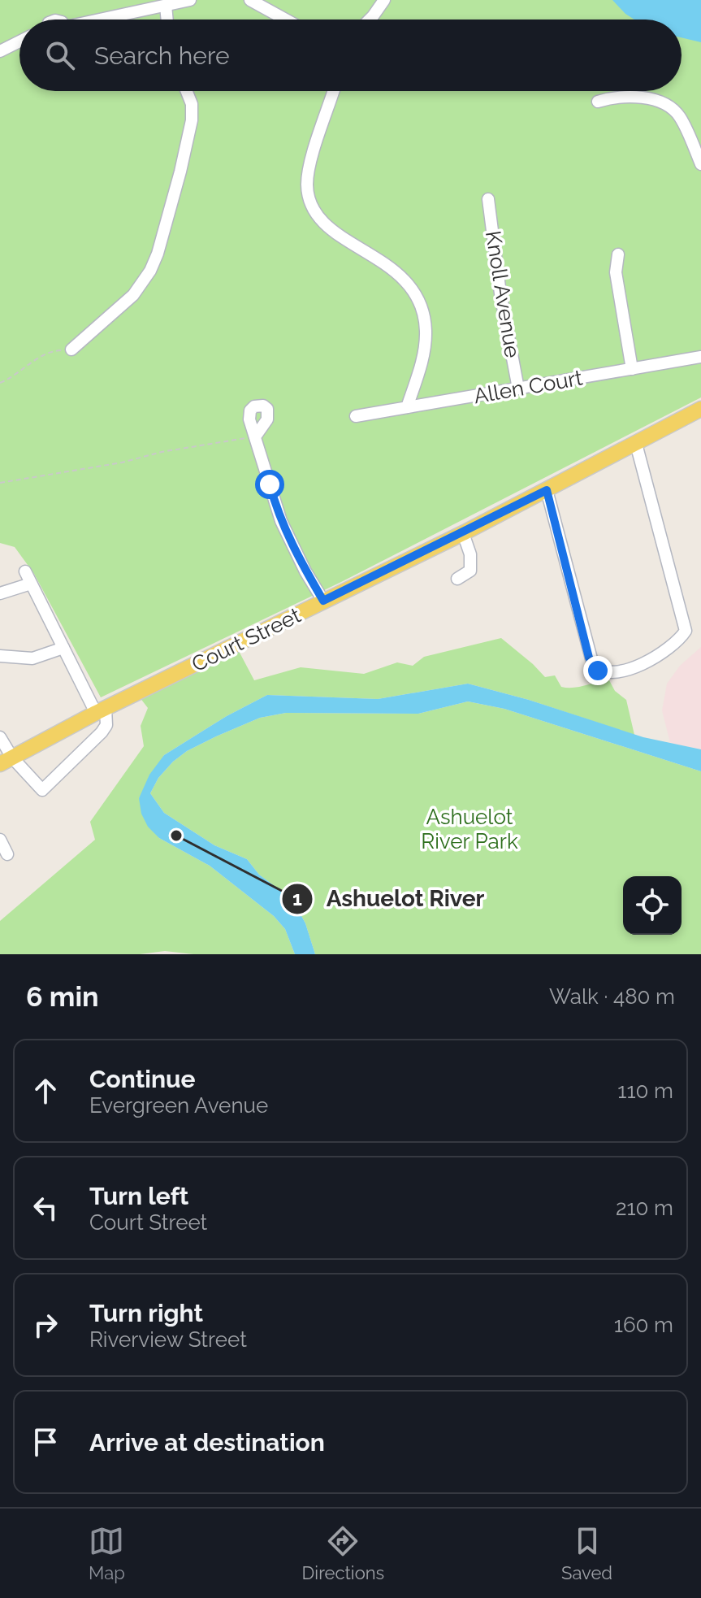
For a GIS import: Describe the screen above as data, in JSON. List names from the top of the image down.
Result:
{
  "streets": {
    "main road": ["Court Street"],
    "street": ["Knoll Avenue", "Allen Court"]
  },
  "crossings": [
    ["Knoll Avenue", "Allen Court"]
  ],
  "parks": ["Ashuelot River Park"],
  "places": ["Ashuelot River"],
  "page": {
    "search": "Search here",
    "heading": ["6 min", "Walk · 480 m"],
    "list": [
      ["Continue", "Evergreen Avenue", "110 m"],
      ["Turn left", "Court Street", "210 m"],
      ["Turn right", "Riverview Street", "160 m"],
      "Arrive at destination"
    ],
    "nav": ["Map", "Directions", "Saved"]
  }
}
